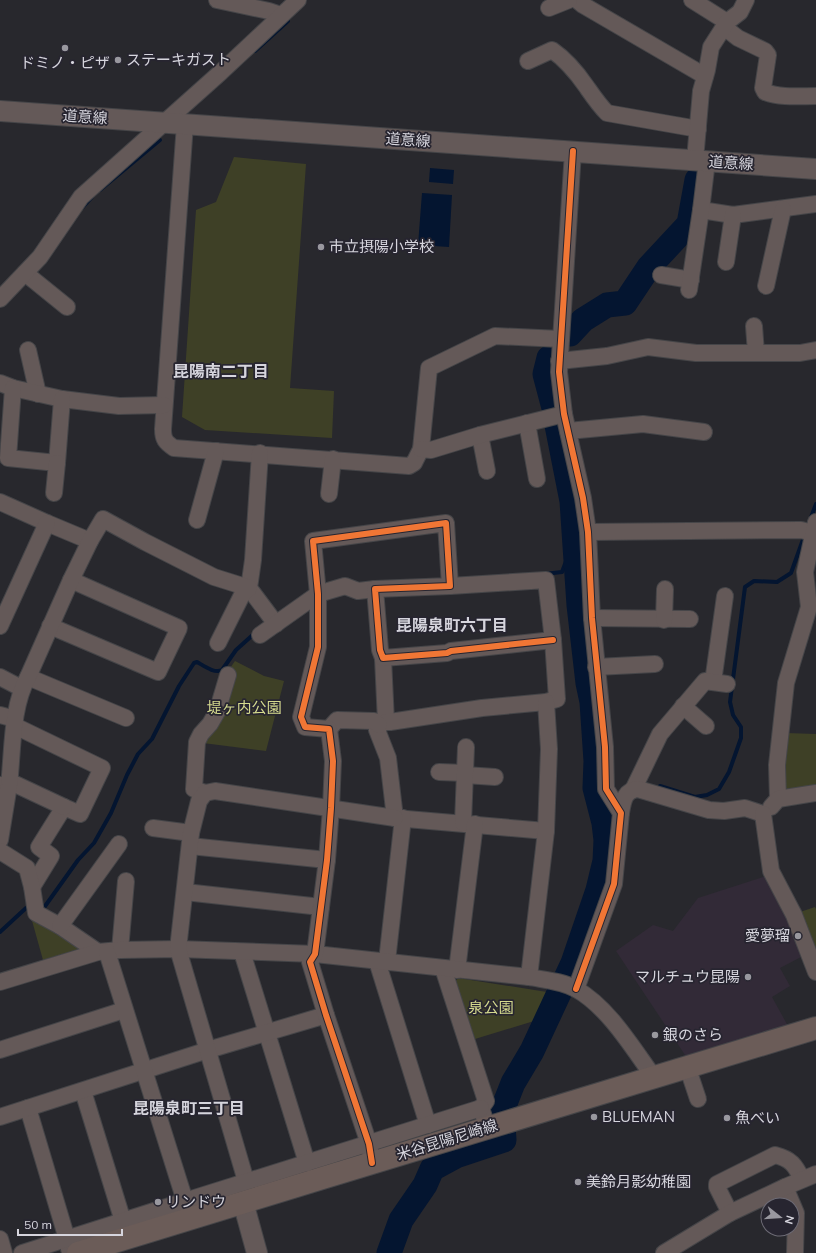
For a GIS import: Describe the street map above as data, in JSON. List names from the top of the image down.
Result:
{
  "streets": {
    "main road": ["米谷昆陽尼崎線"],
    "street": ["道意線"]
  },
  "districts": ["昆陽南二丁目", "昆陽泉町六丁目", "昆陽泉町三丁目"],
  "parks": ["堤ヶ内公園", "泉公園"],
  "places": [
    "ドミノ・ピザ",
    "ステーキガスト",
    "市立摂陽小学校",
    "愛夢瑠",
    "マルチュウ昆陽",
    "銀のさら",
    "BLUEMAN",
    "魚べい",
    "美鈴月影幼稚園",
    "リンドウ"
  ],
  "scale_bar": "50 m",
  "north": "right"
}
